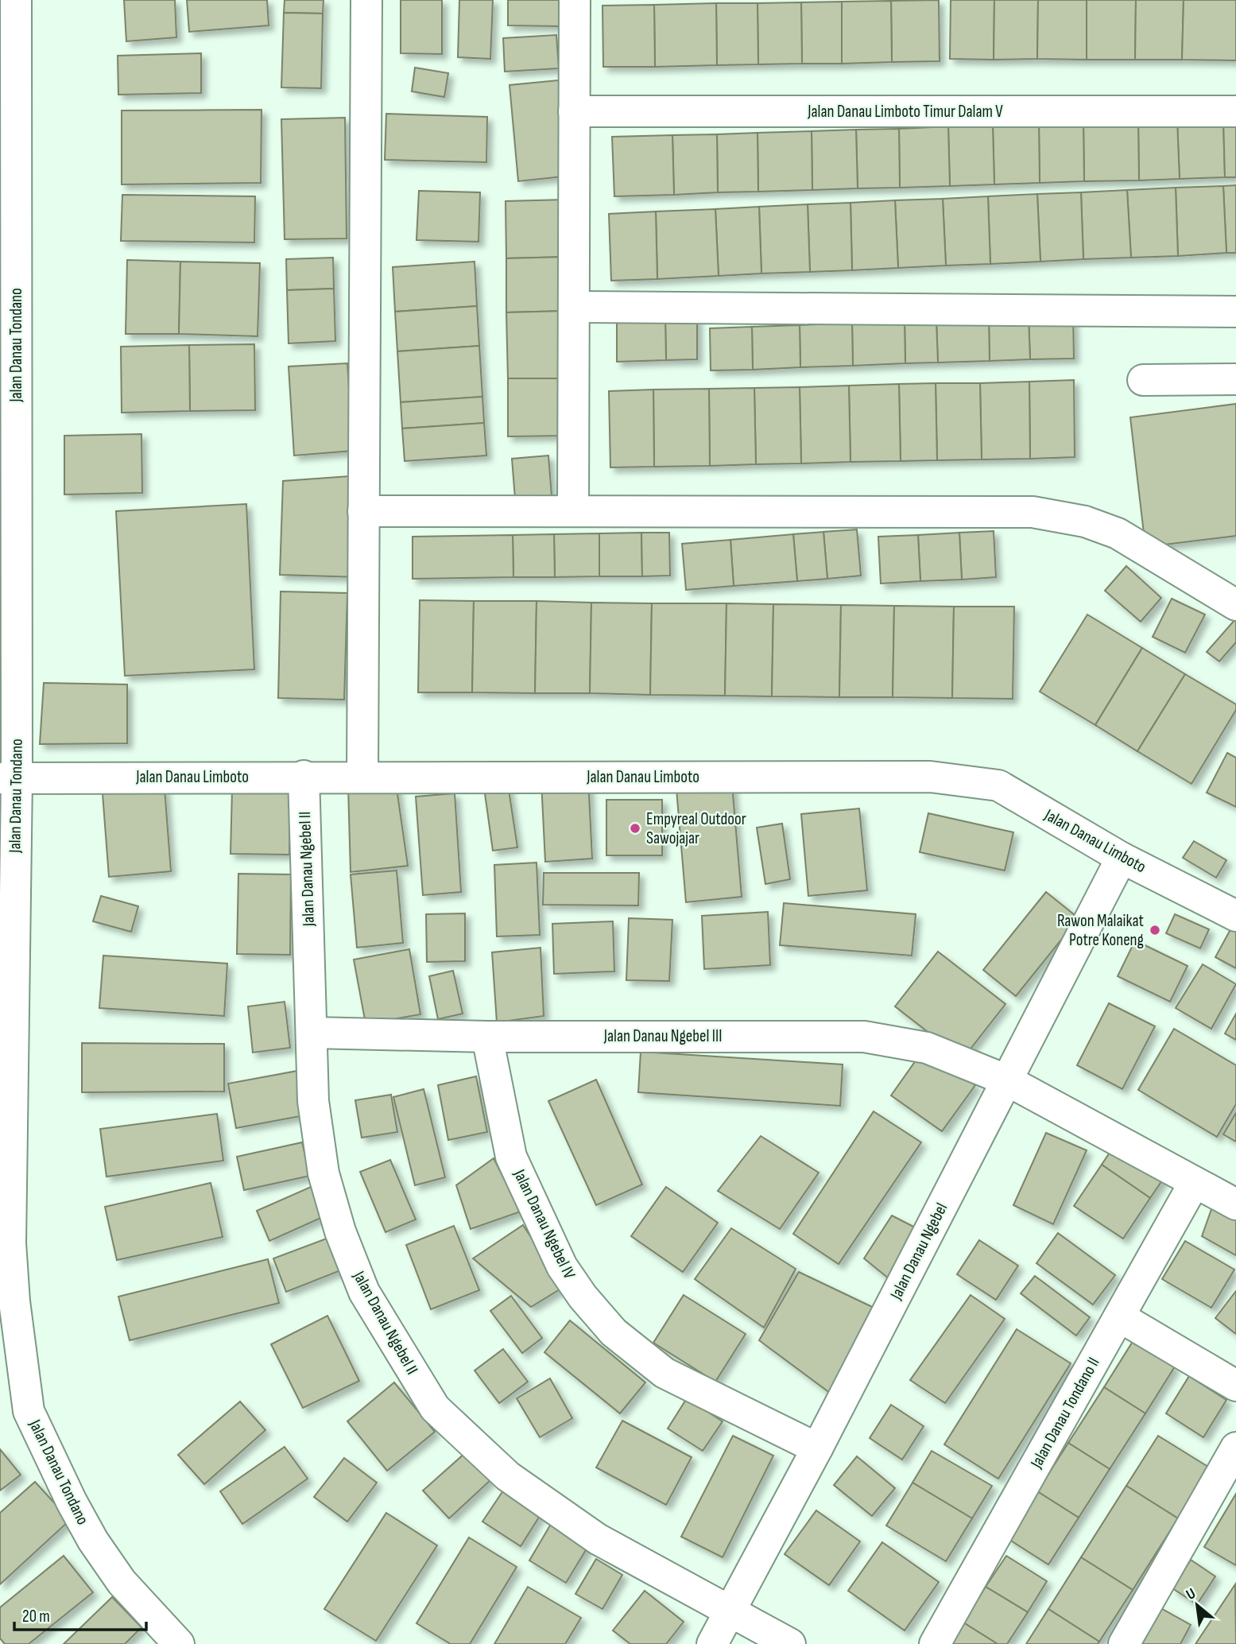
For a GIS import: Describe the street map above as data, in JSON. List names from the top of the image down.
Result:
{
  "streets": {
    "street": [
      "Jalan Danau Limboto Timur Dalam V",
      "Jalan Danau Tondano",
      "Jalan Danau Limboto",
      "Jalan Danau Ngebel II",
      "Jalan Danau Ngebel III",
      "Jalan Danau Ngebel IV",
      "Jalan Danau Ngebel",
      "Jalan Danau Tondano II"
    ]
  },
  "crossings": [
    ["Jalan Danau Tondano", "Jalan Danau Limboto"],
    ["Jalan Danau Limboto", "Jalan Danau Ngebel II"],
    ["Jalan Danau Limboto", "Jalan Danau Ngebel"],
    ["Jalan Danau Ngebel II", "Jalan Danau Ngebel III"],
    ["Jalan Danau Ngebel II", "Jalan Danau Ngebel"],
    ["Jalan Danau Ngebel III", "Jalan Danau Ngebel IV"],
    ["Jalan Danau Ngebel III", "Jalan Danau Ngebel"],
    ["Jalan Danau Ngebel III", "Jalan Danau Tondano II"],
    ["Jalan Danau Ngebel IV", "Jalan Danau Ngebel"]
  ],
  "places": ["Empyreal Outdoor Sawojajar", "Rawon Malaikat Potre Koneng"],
  "scale_bar": "20 m",
  "north": "top left"
}
